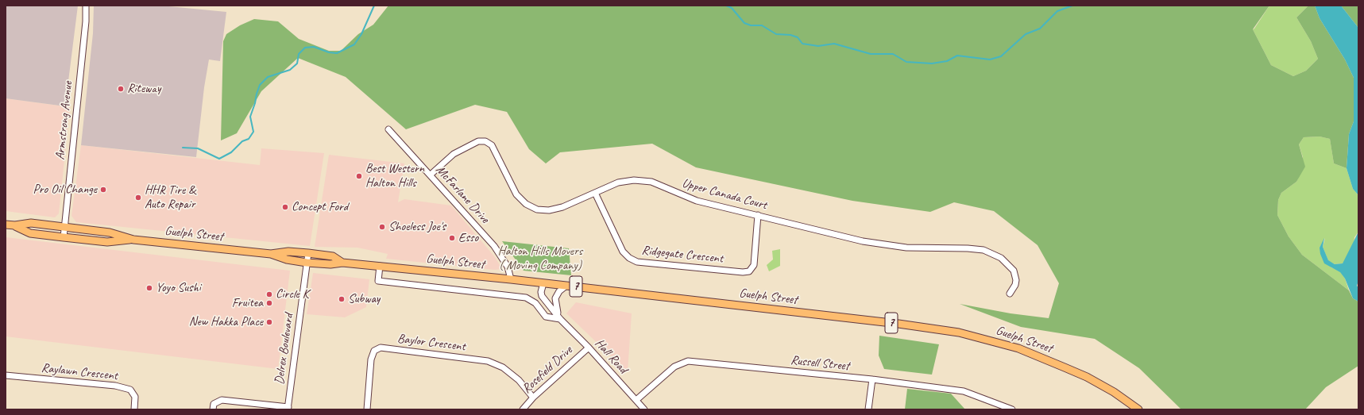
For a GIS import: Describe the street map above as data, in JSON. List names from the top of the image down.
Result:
{
  "streets": {
    "main road": ["Guelph Street", "7"],
    "street": [
      "Armstrong Avenue",
      "McFarlane Drive",
      "Upper Canada Court",
      "Ridgegate Crescent",
      "Baylor Crescent",
      "Delrex Boulevard",
      "Hall Road",
      "Russell Street",
      "Rosefield Drive",
      "Raylawn Crescent"
    ]
  },
  "crossings": [
    ["Armstrong Avenue", "Guelph Street"],
    ["McFarlane Drive", "Upper Canada Court"],
    ["McFarlane Drive", "Guelph Street"],
    ["Upper Canada Court", "Ridgegate Crescent"],
    ["Guelph Street", "Delrex Boulevard"],
    ["Guelph Street", "Hall Road"],
    ["Baylor Crescent", "Rosefield Drive"],
    ["Hall Road", "Russell Street"],
    ["Hall Road", "Rosefield Drive"]
  ],
  "parks": ["Halton Hills Movers ( Moving Company)"],
  "places": [
    "Riteway",
    "Best Western Halton Hills",
    "Pro Oil Change",
    "HHR Tire & Auto Repair",
    "Concept Ford",
    "Shoeless Joe's",
    "Esso",
    "Yoyo Sushi",
    "Circle K",
    "Subway",
    "Fruitea",
    "New Hakka Place"
  ]
}
